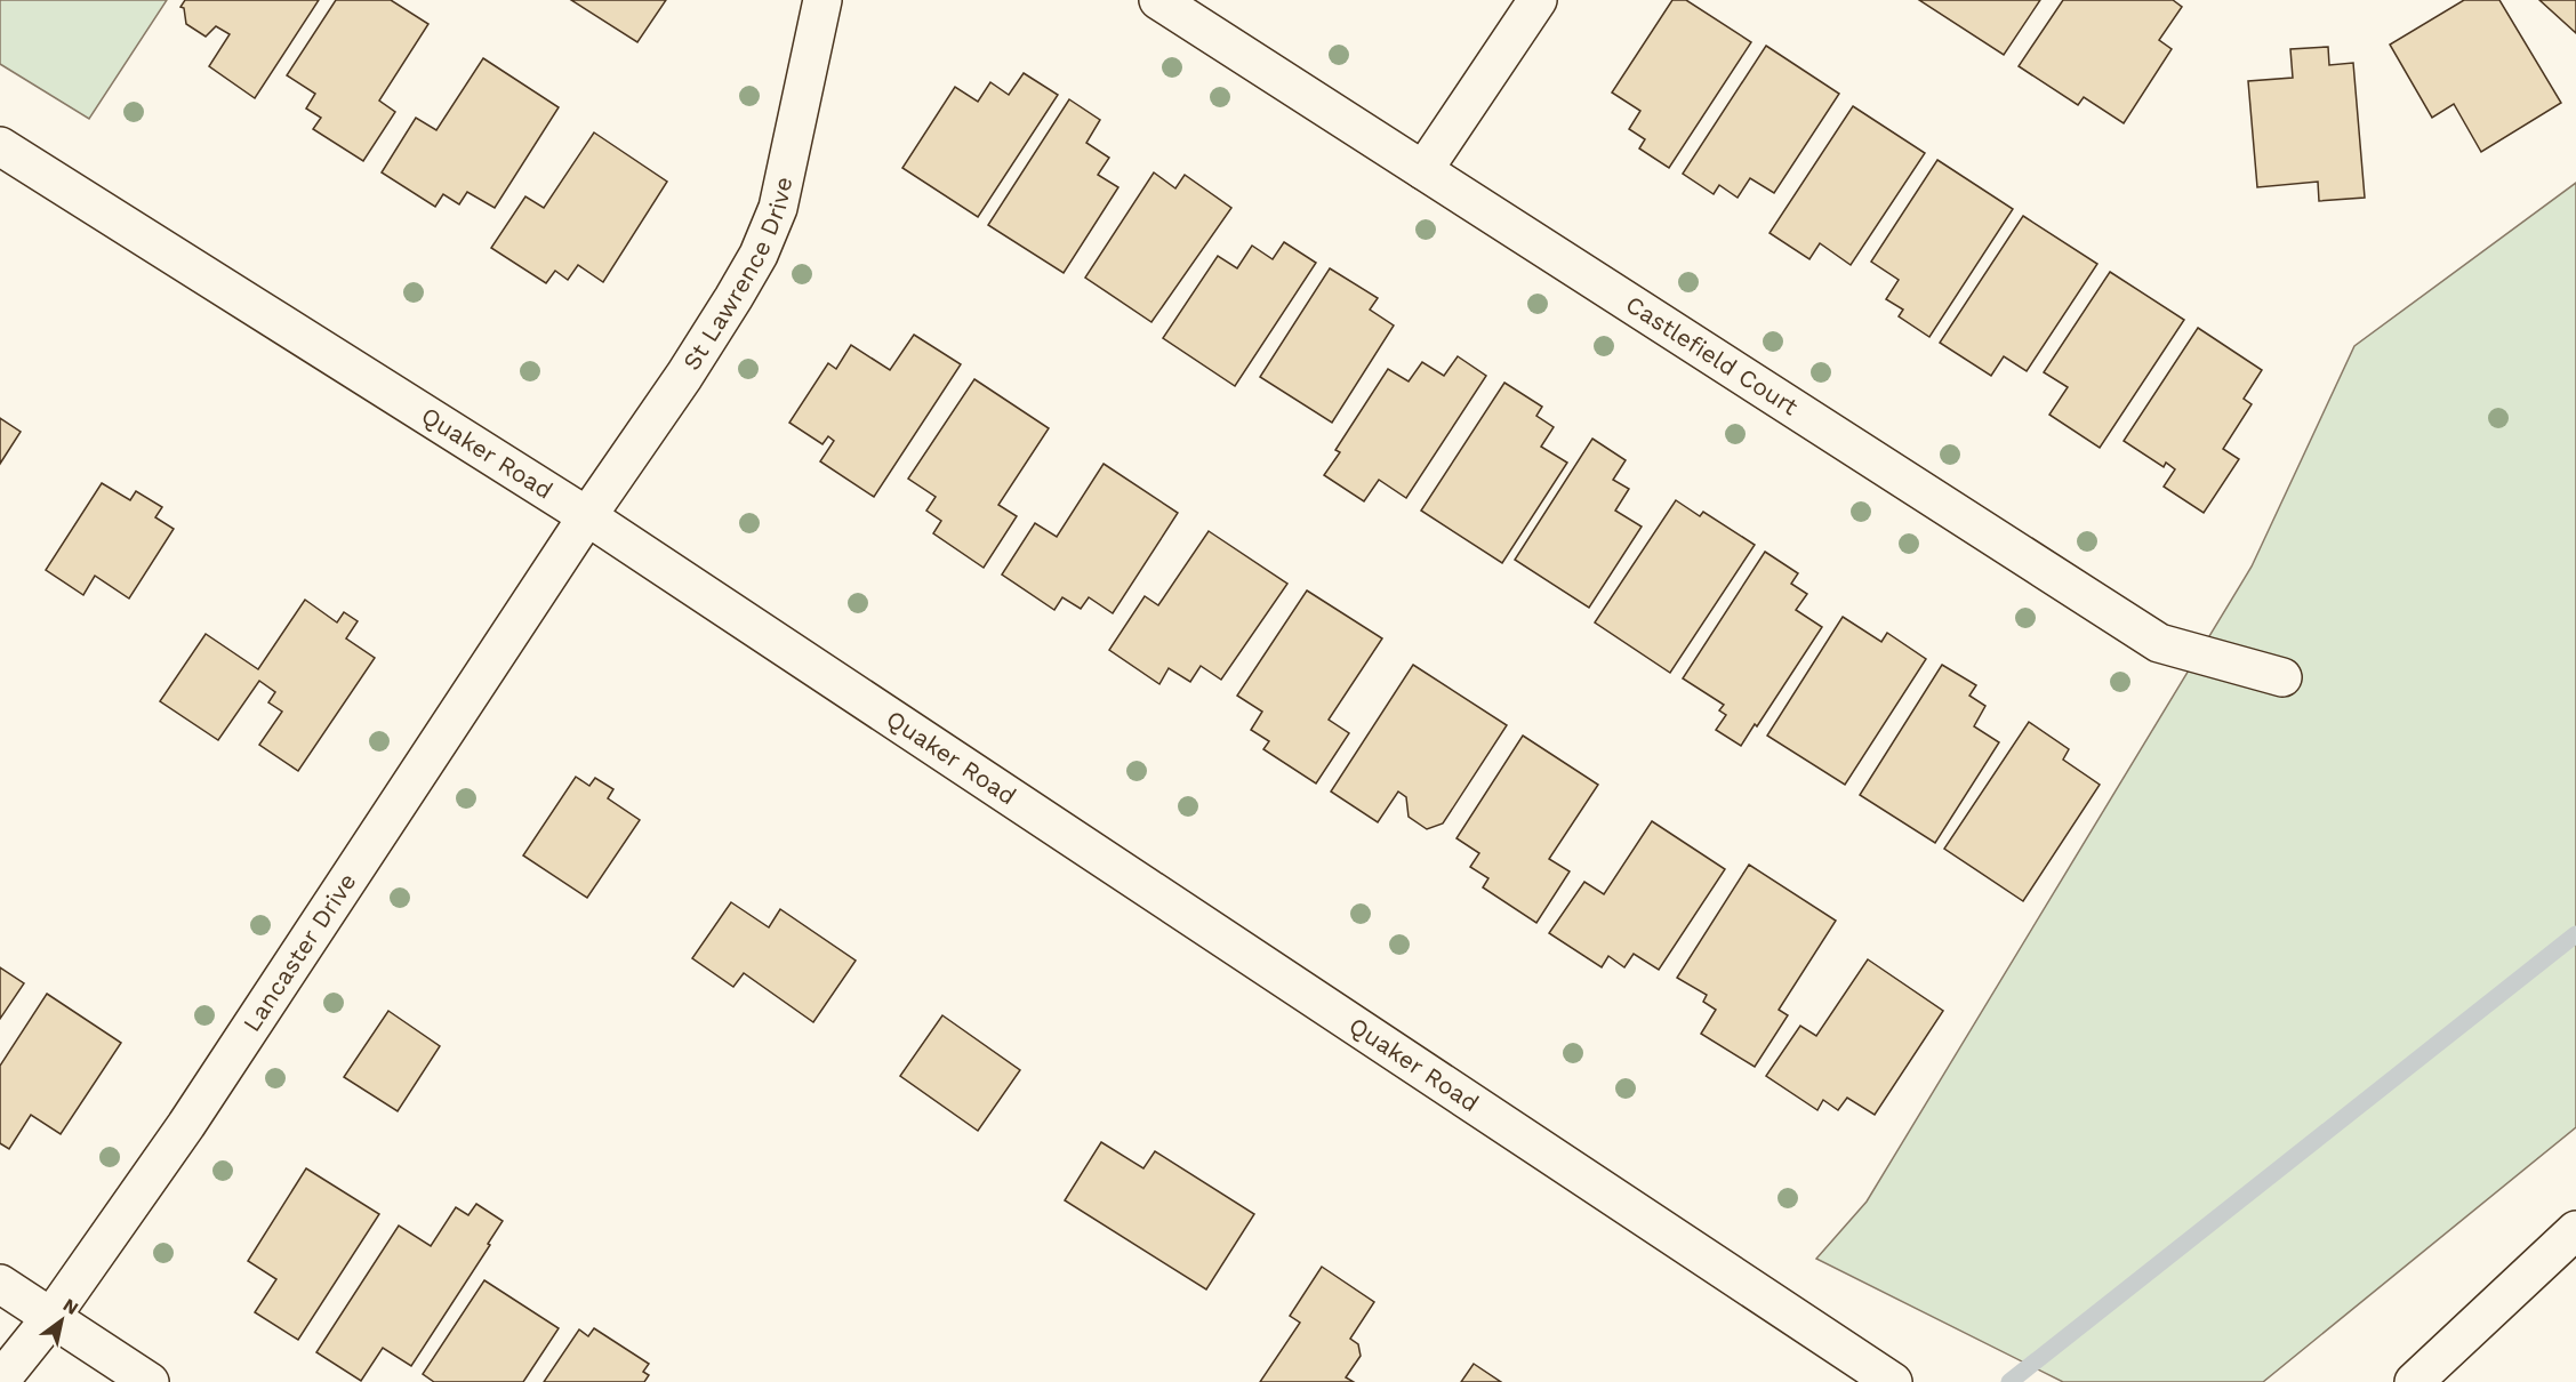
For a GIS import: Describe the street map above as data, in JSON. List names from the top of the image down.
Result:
{
  "streets": {
    "street": [
      "St Lawrence Drive",
      "Castlefield Court",
      "Quaker Road",
      "Lancaster Drive"
    ]
  },
  "crossings": [
    ["St Lawrence Drive", "Quaker Road"],
    ["St Lawrence Drive", "Lancaster Drive"],
    ["Quaker Road", "Lancaster Drive"]
  ],
  "north": "top right"
}
